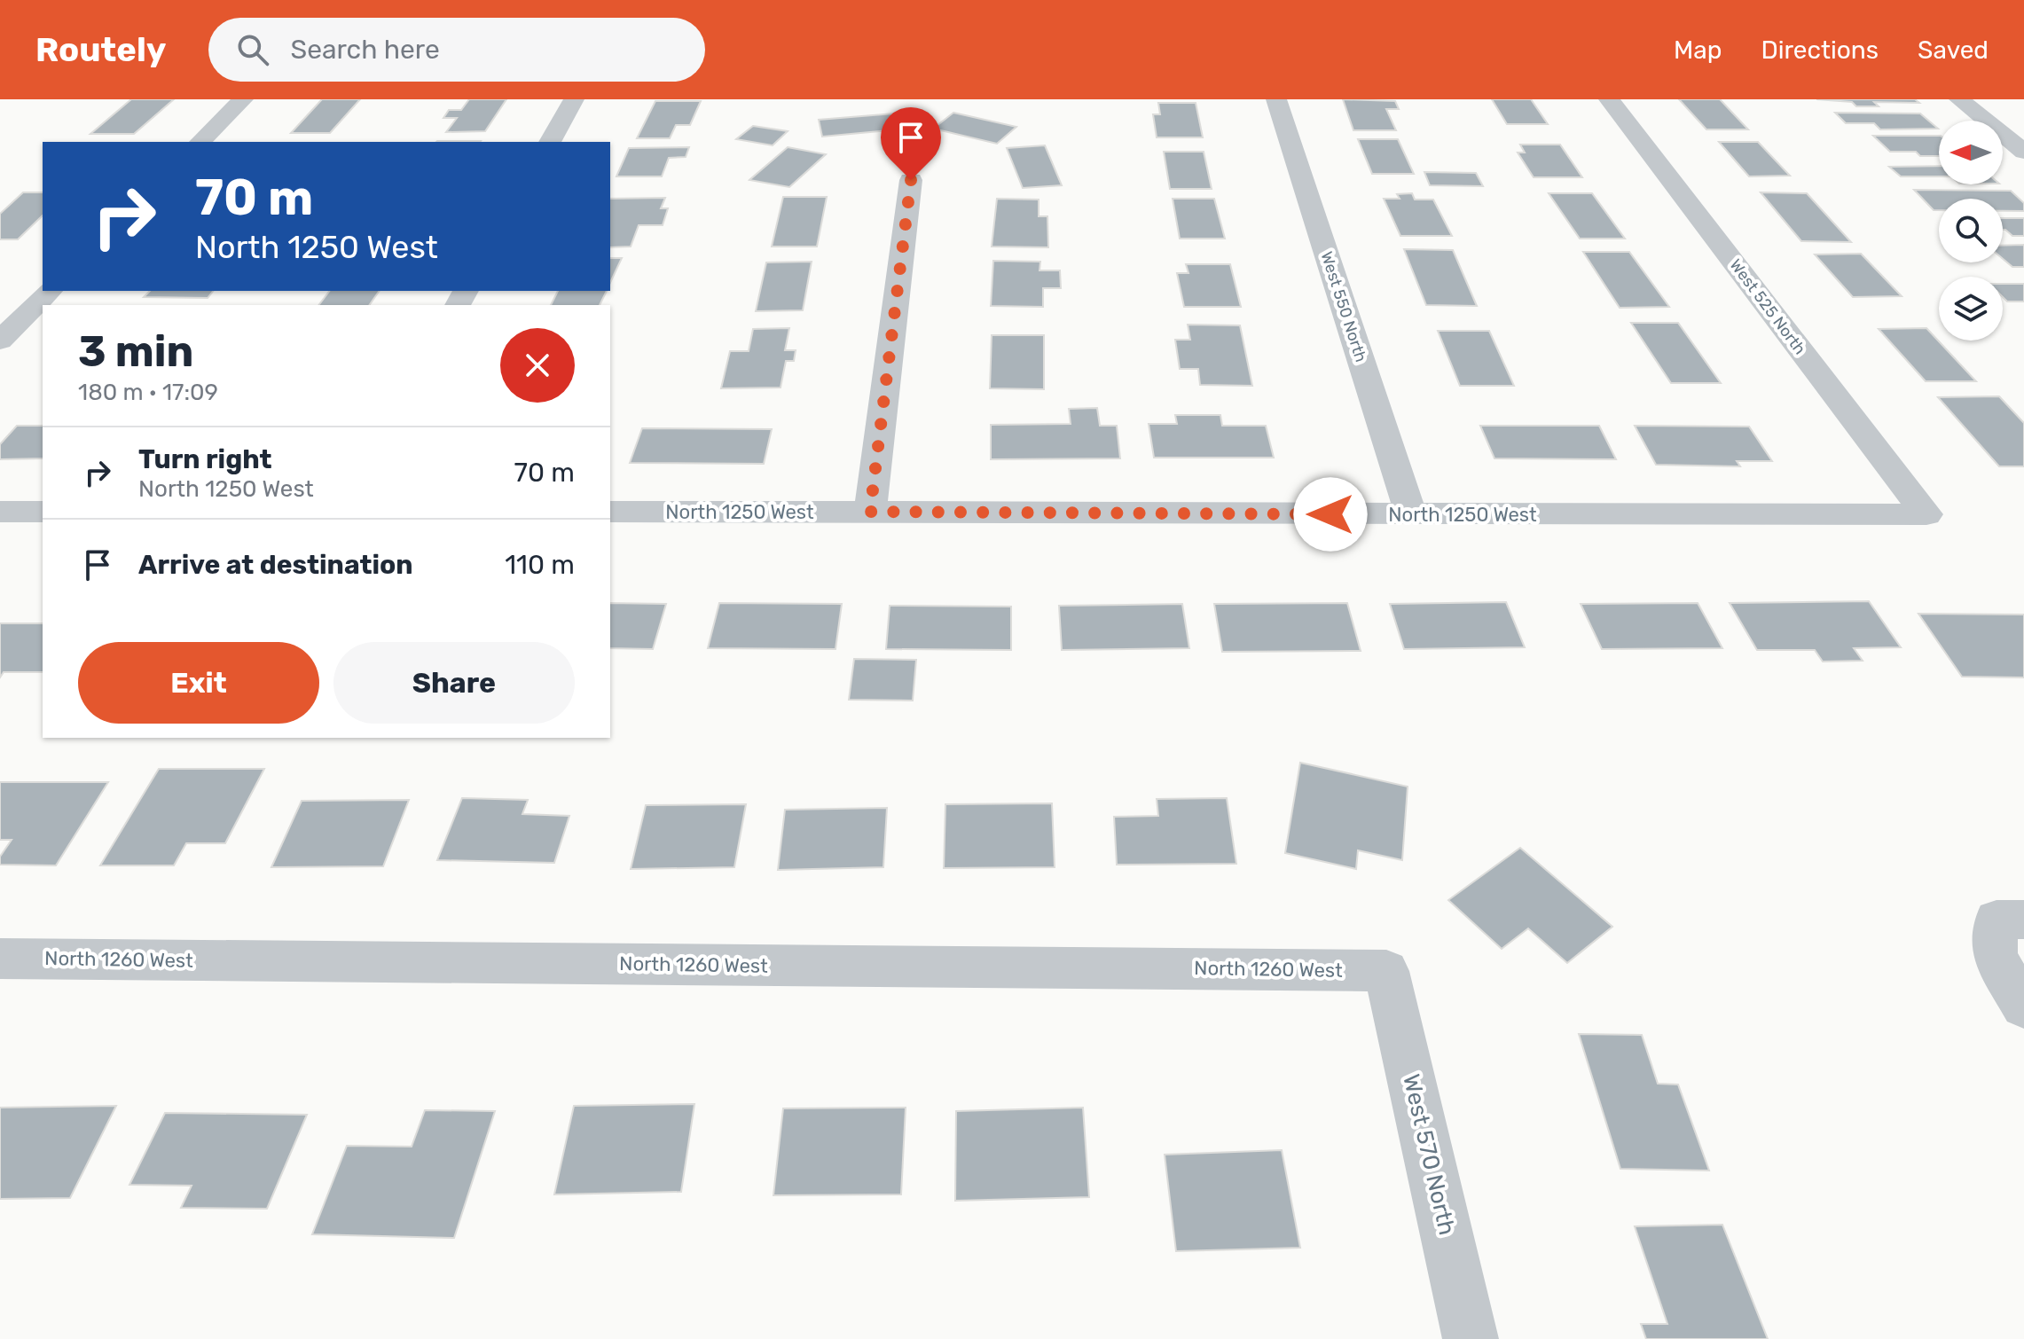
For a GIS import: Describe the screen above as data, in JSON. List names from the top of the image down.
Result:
{
  "streets": {
    "street": [
      "West 550 North",
      "West 525 North",
      "North 1250 West",
      "North 1260 West",
      "West 570 North"
    ]
  },
  "crossings": [
    ["West 550 North", "North 1250 West"],
    ["West 525 North", "North 1250 West"],
    ["North 1260 West", "West 570 North"]
  ],
  "north": "left",
  "page": {
    "header": "Routely",
    "search": "Search here",
    "nav": ["Map", "Directions", "Saved"],
    "turn": ["70 m", "North 1250 West"],
    "heading": ["3 min", "180 m · 17:09"],
    "list": [
      {
        "name": "Turn right",
        "note": "North 1250 West",
        "value": "70 m"
      },
      {
        "name": "Arrive at destination",
        "value": "110 m"
      }
    ],
    "buttons": ["Exit", "Share"]
  }
}
